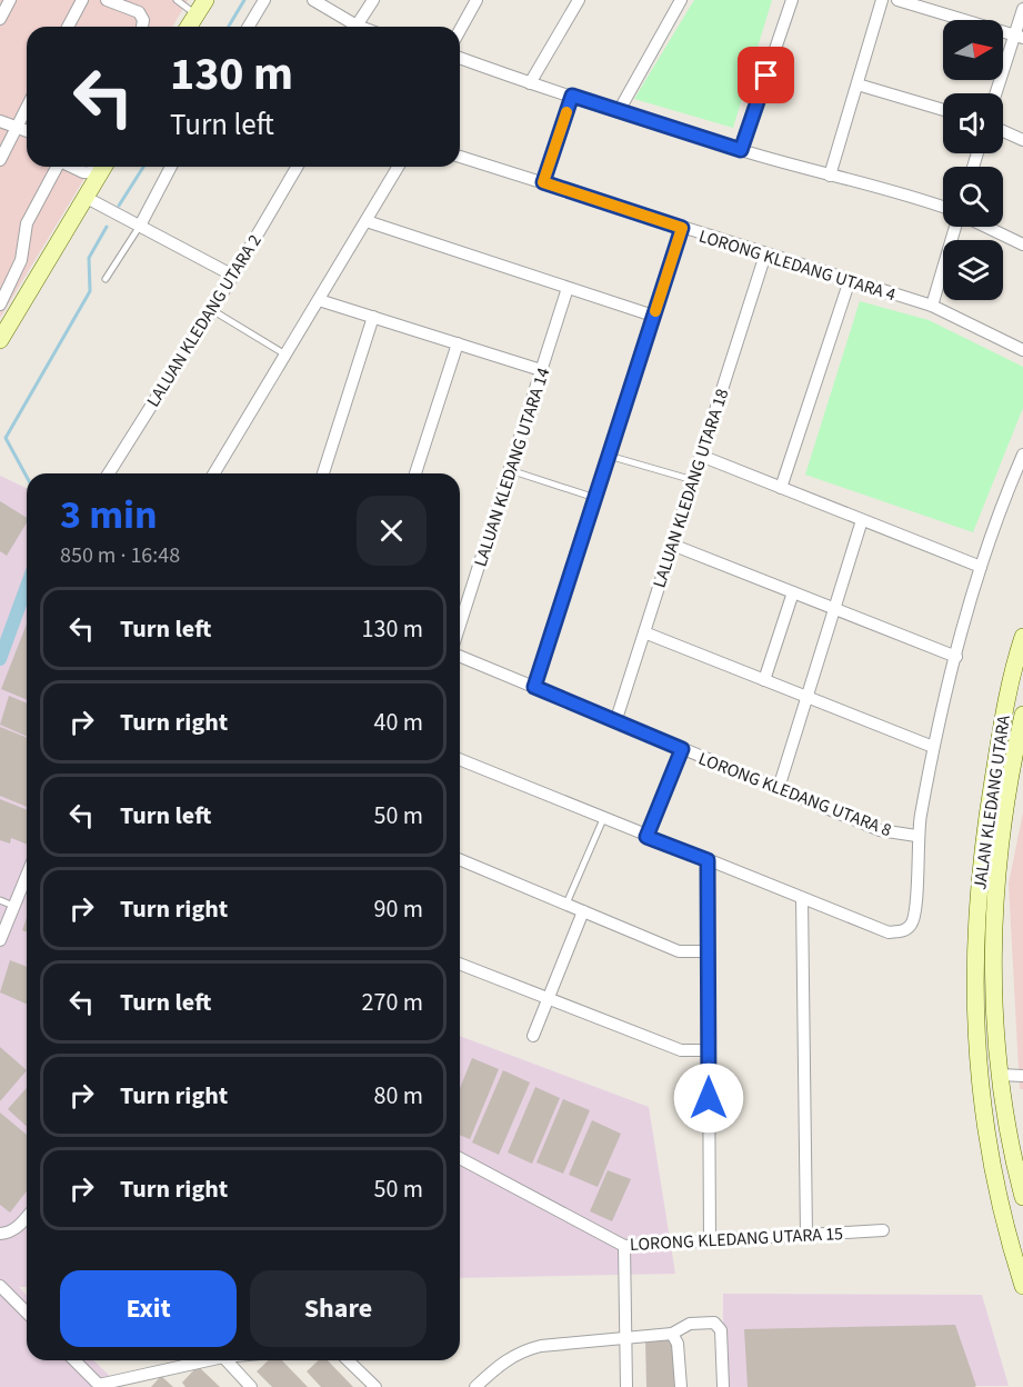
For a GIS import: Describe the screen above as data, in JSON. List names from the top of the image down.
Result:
{
  "streets": {
    "main road": ["JALAN KLEDANG UTARA"],
    "street": [
      "LORONG KLEDANG UTARA 4",
      "LALUAN KLEDANG UTARA 2",
      "LALUAN KLEDANG UTARA 14",
      "LALUAN KLEDANG UTARA 18",
      "LORONG KLEDANG UTARA 8",
      "LORONG KLEDANG UTARA 15"
    ]
  },
  "crossings": [
    ["LORONG KLEDANG UTARA 4", "LALUAN KLEDANG UTARA 18"],
    ["LALUAN KLEDANG UTARA 18", "LORONG KLEDANG UTARA 8"]
  ],
  "north": "right",
  "page": {
    "turn": ["130 m", "Turn left"],
    "heading": ["3 min", "850 m · 16:48"],
    "list": [
      {
        "name": "Turn left",
        "value": "130 m"
      },
      {
        "name": "Turn right",
        "value": "40 m"
      },
      {
        "name": "Turn left",
        "value": "50 m"
      },
      {
        "name": "Turn right",
        "value": "90 m"
      },
      {
        "name": "Turn left",
        "value": "270 m"
      },
      {
        "name": "Turn right",
        "value": "80 m"
      },
      {
        "name": "Turn right",
        "value": "50 m"
      }
    ],
    "buttons": ["Exit", "Share"]
  }
}
